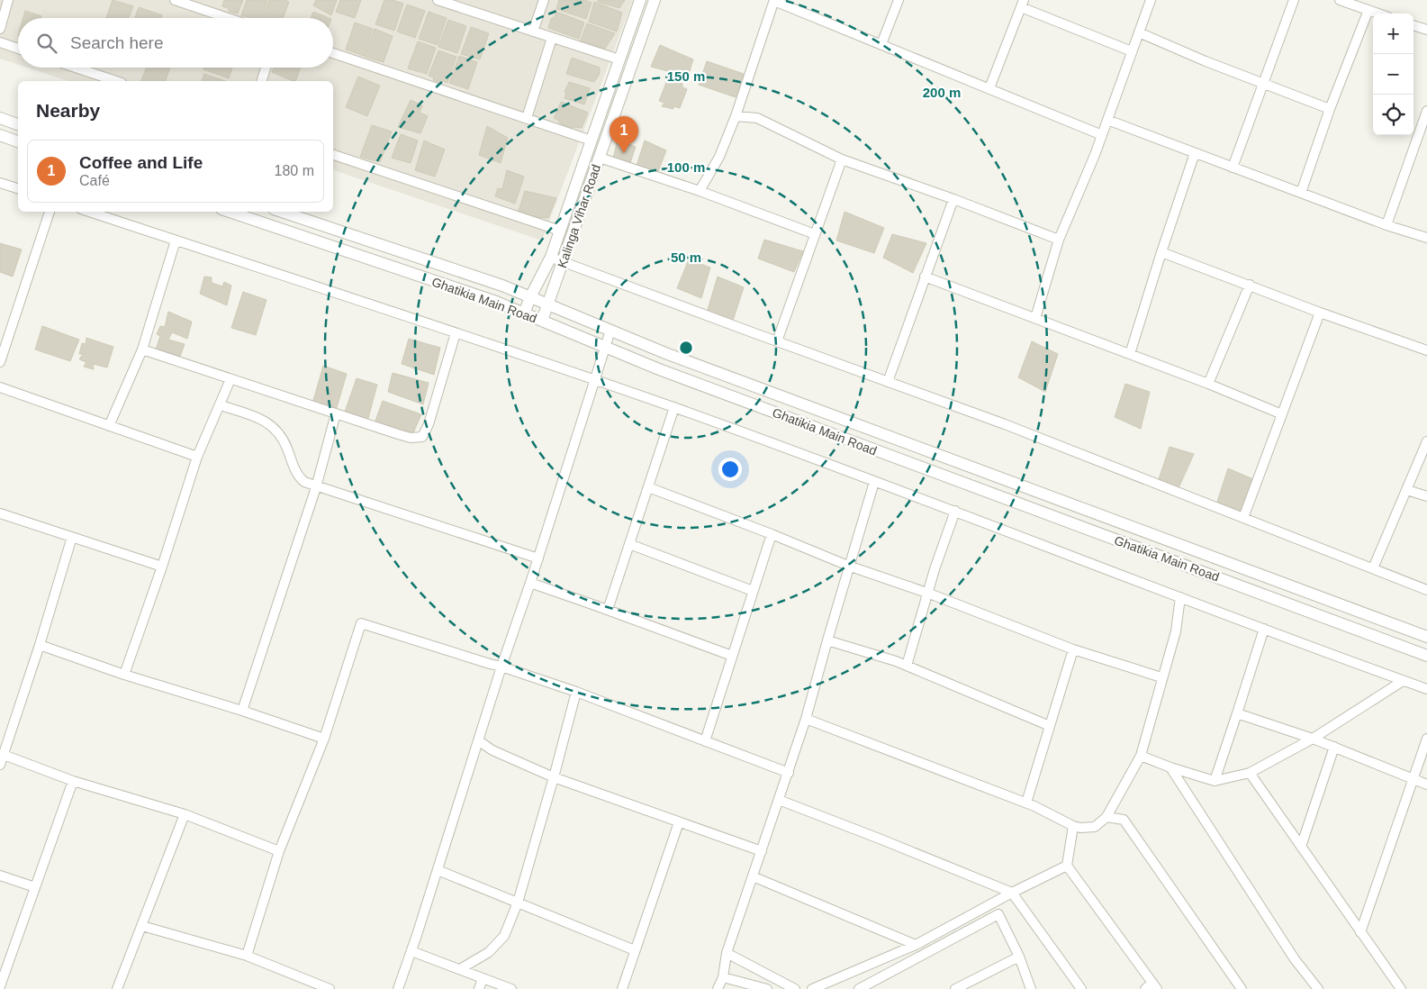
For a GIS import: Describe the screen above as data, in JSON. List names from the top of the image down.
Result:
{
  "streets": {
    "street": ["Kalinga Vihar Road", "Ghatikia Main Road"]
  },
  "crossings": [
    ["Kalinga Vihar Road", "Ghatikia Main Road"]
  ],
  "page": {
    "map_buttons": ["+", "−"],
    "search": "Search here",
    "heading": "Nearby",
    "pins": "1",
    "list": [
      {
        "mark": "1",
        "name": "Coffee and Life",
        "note": "Café",
        "value": "180 m"
      }
    ]
  },
  "rings": [
    "150 m",
    "200 m",
    "100 m",
    "50 m"
  ]
}
